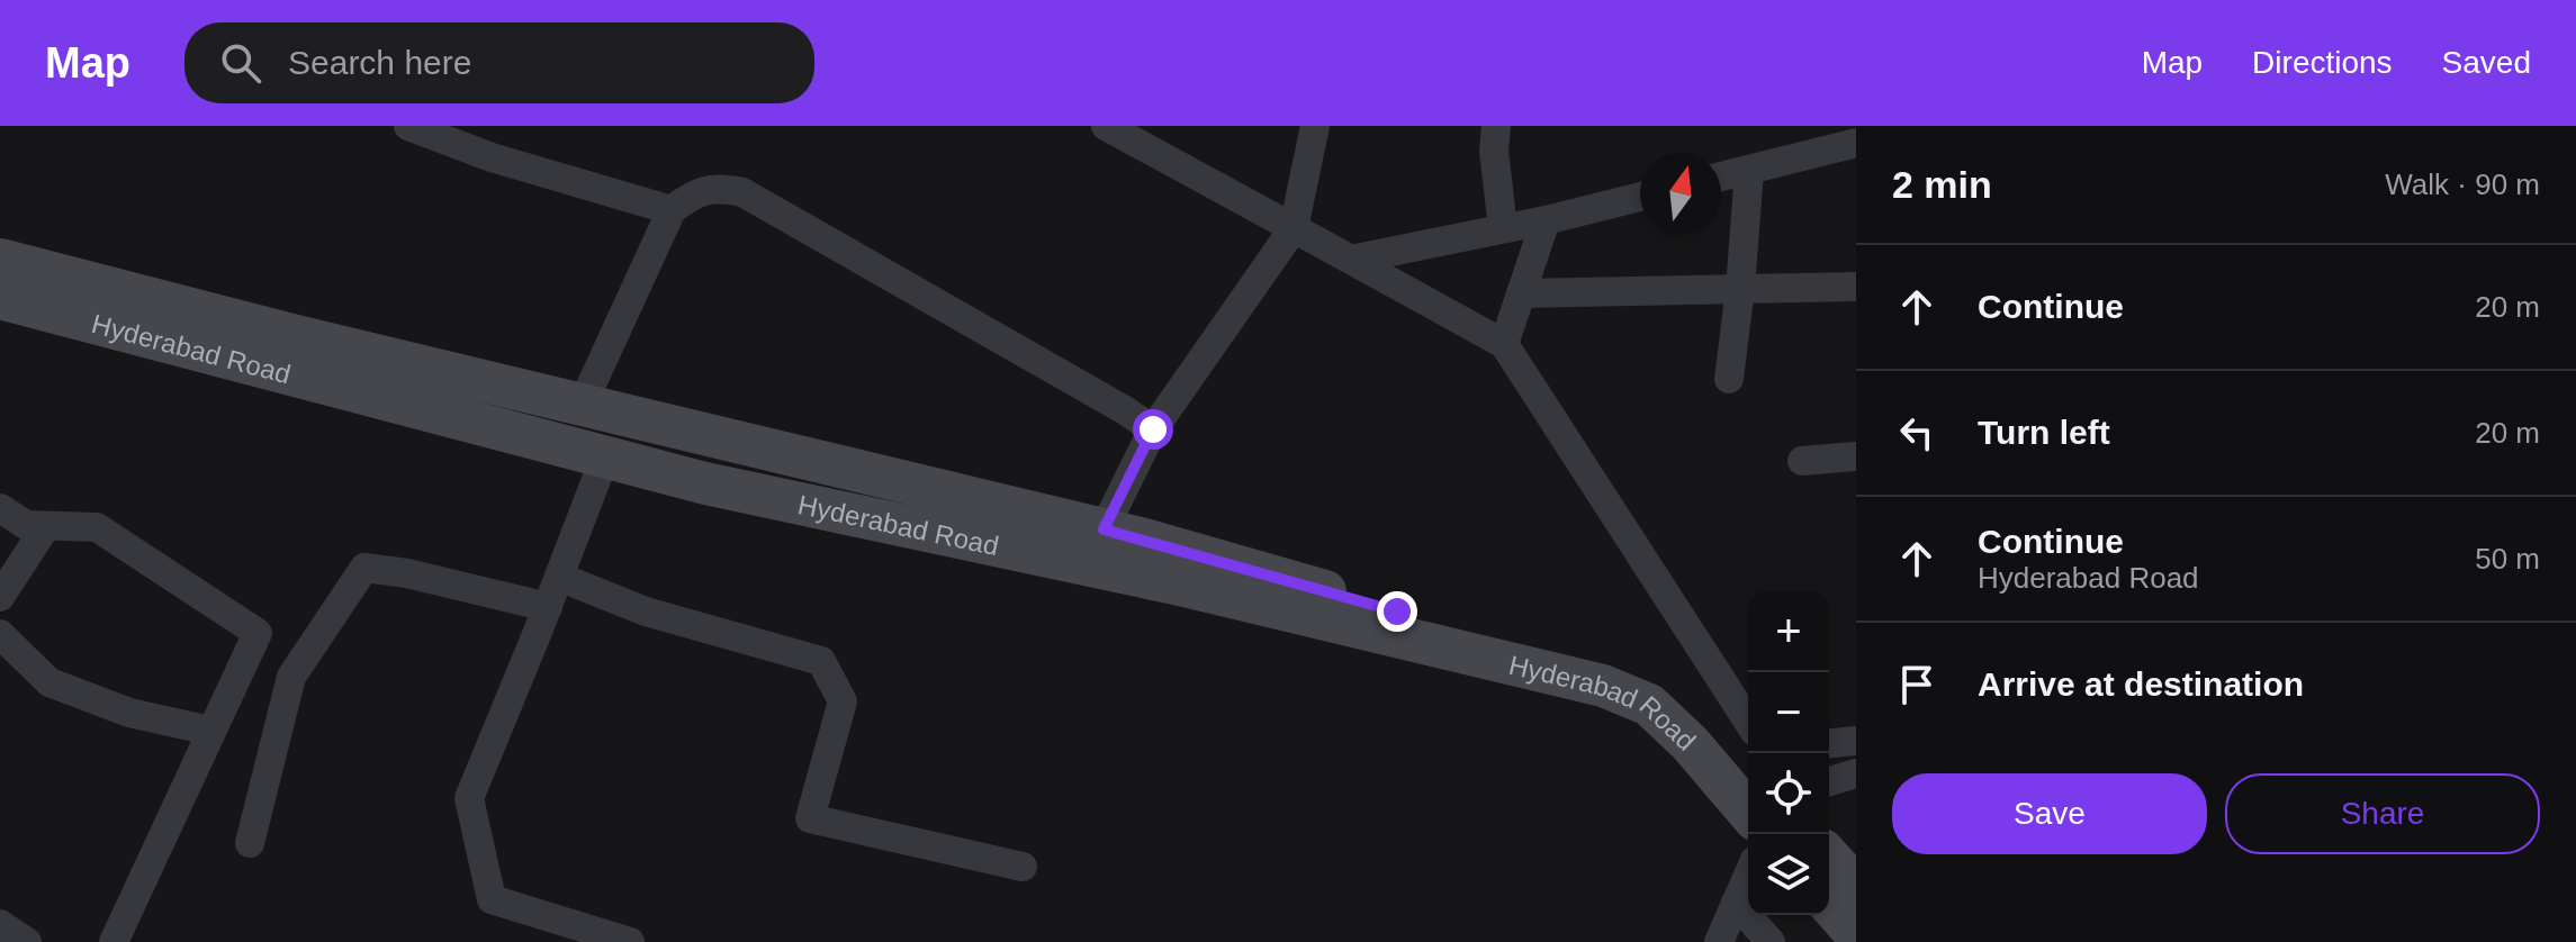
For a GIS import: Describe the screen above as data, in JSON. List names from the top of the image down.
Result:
{
  "streets": {
    "main road": ["Hyderabad Road"]
  },
  "north": "top",
  "page": {
    "header": "Map",
    "search": "Search here",
    "nav": ["Map", "Directions", "Saved"],
    "heading": ["2 min", "Walk · 90 m"],
    "list": [
      ["Continue", "20 m"],
      ["Turn left", "20 m"],
      ["Continue", "Hyderabad Road", "50 m"],
      "Arrive at destination"
    ],
    "map_buttons": ["+", "−"],
    "buttons": ["Save", "Share"]
  }
}
